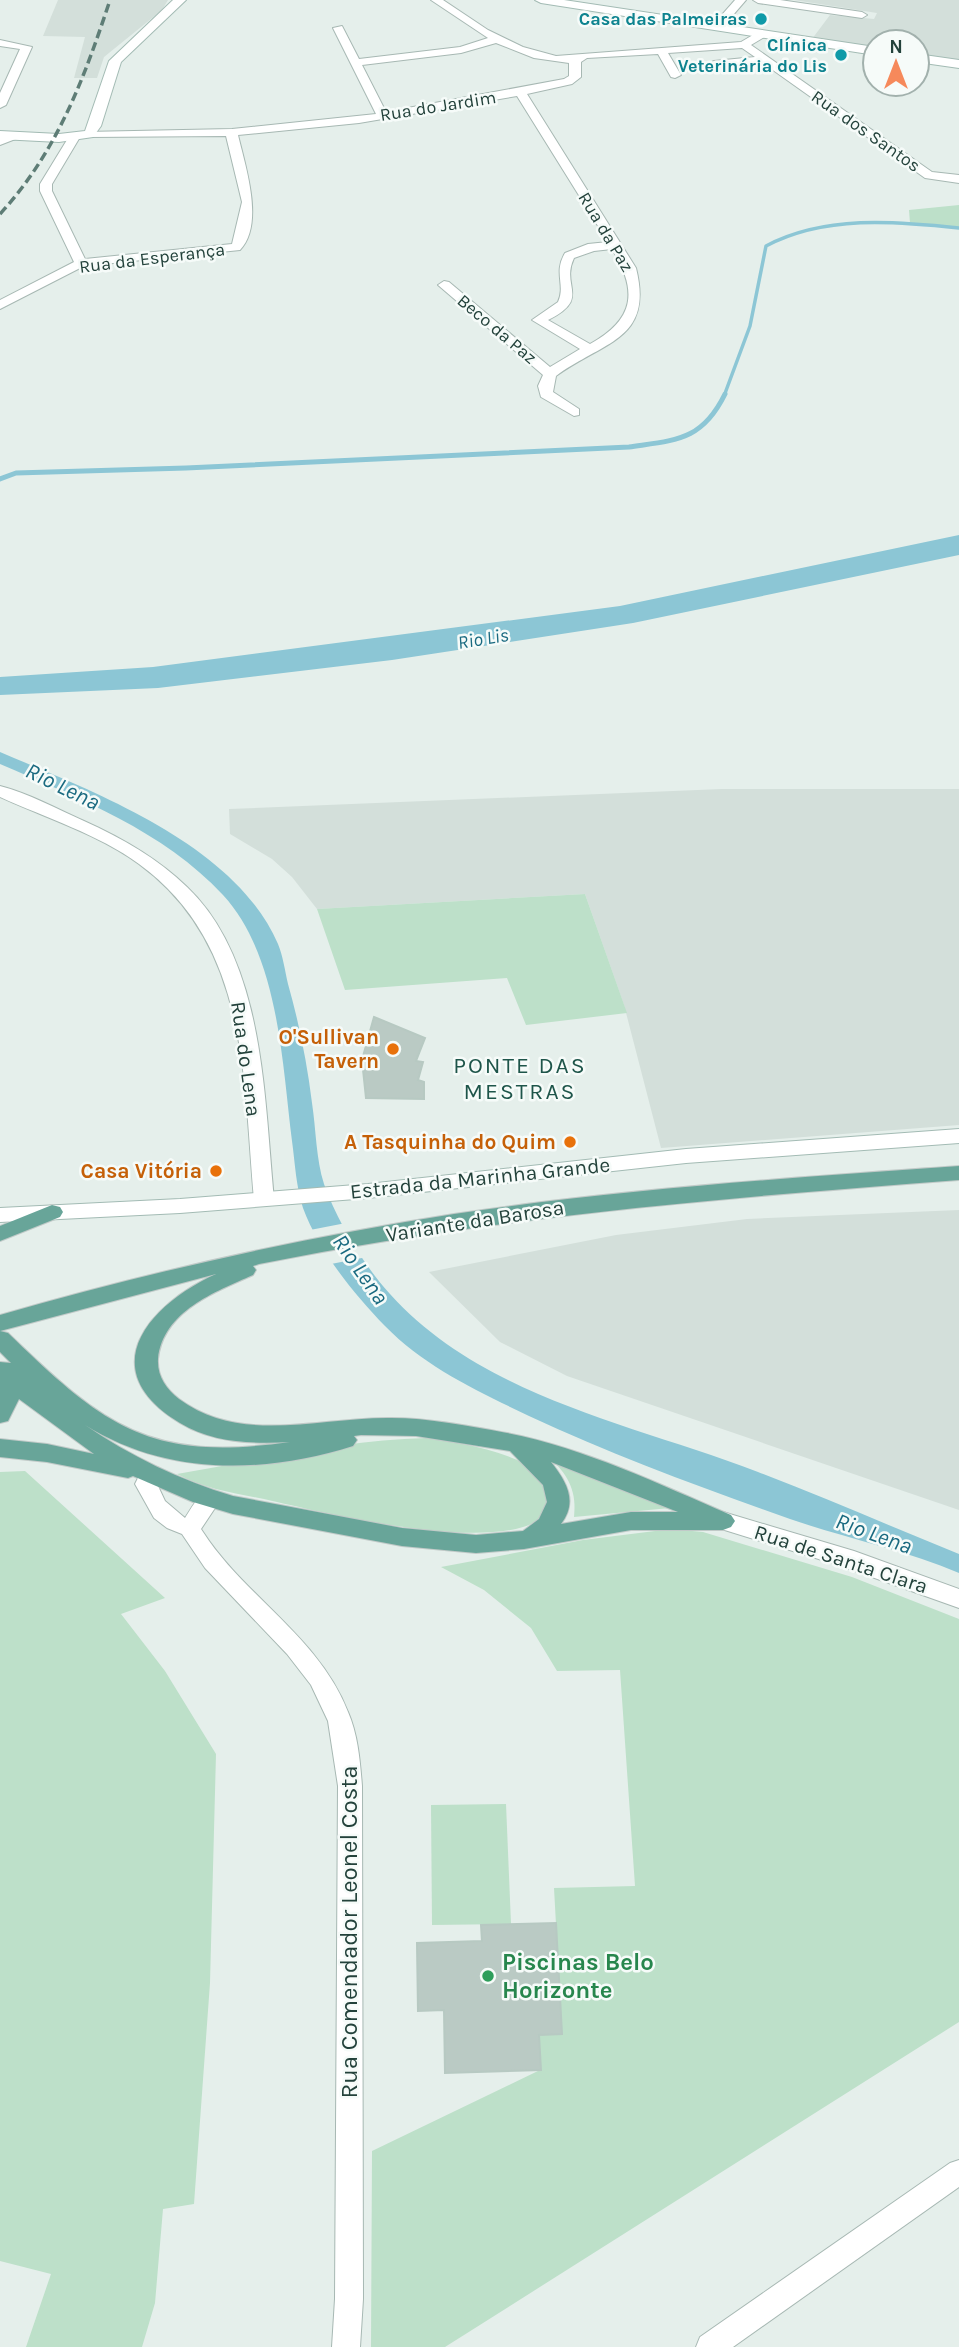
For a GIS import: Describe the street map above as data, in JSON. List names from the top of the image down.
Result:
{
  "streets": {
    "main road": ["Estrada da Marinha Grande", "Variante da Barosa", "Rua de Santa Clara"],
    "street": [
      "Rua do Jardim",
      "Rua dos Santos",
      "Rua da Paz",
      "Rua da Esperança",
      "Beco da Paz",
      "Rua do Lena",
      "Rua Comendador Leonel Costa"
    ]
  },
  "crossings": [
    ["Rua do Jardim", "Rua da Paz"],
    ["Rua do Jardim", "Rua da Esperança"],
    ["Rua da Paz", "Beco da Paz"],
    ["Rua do Lena", "Estrada da Marinha Grande"]
  ],
  "districts": ["PONTE DAS MESTRAS"],
  "water": ["Rio Lis", "Rio Lena"],
  "places": [
    "Casa das Palmeiras",
    "Clínica Veterinária do Lis",
    "O'Sullivan Tavern",
    "A Tasquinha do Quim",
    "Casa Vitória",
    "Piscinas Belo Horizonte"
  ],
  "north": "top"
}
